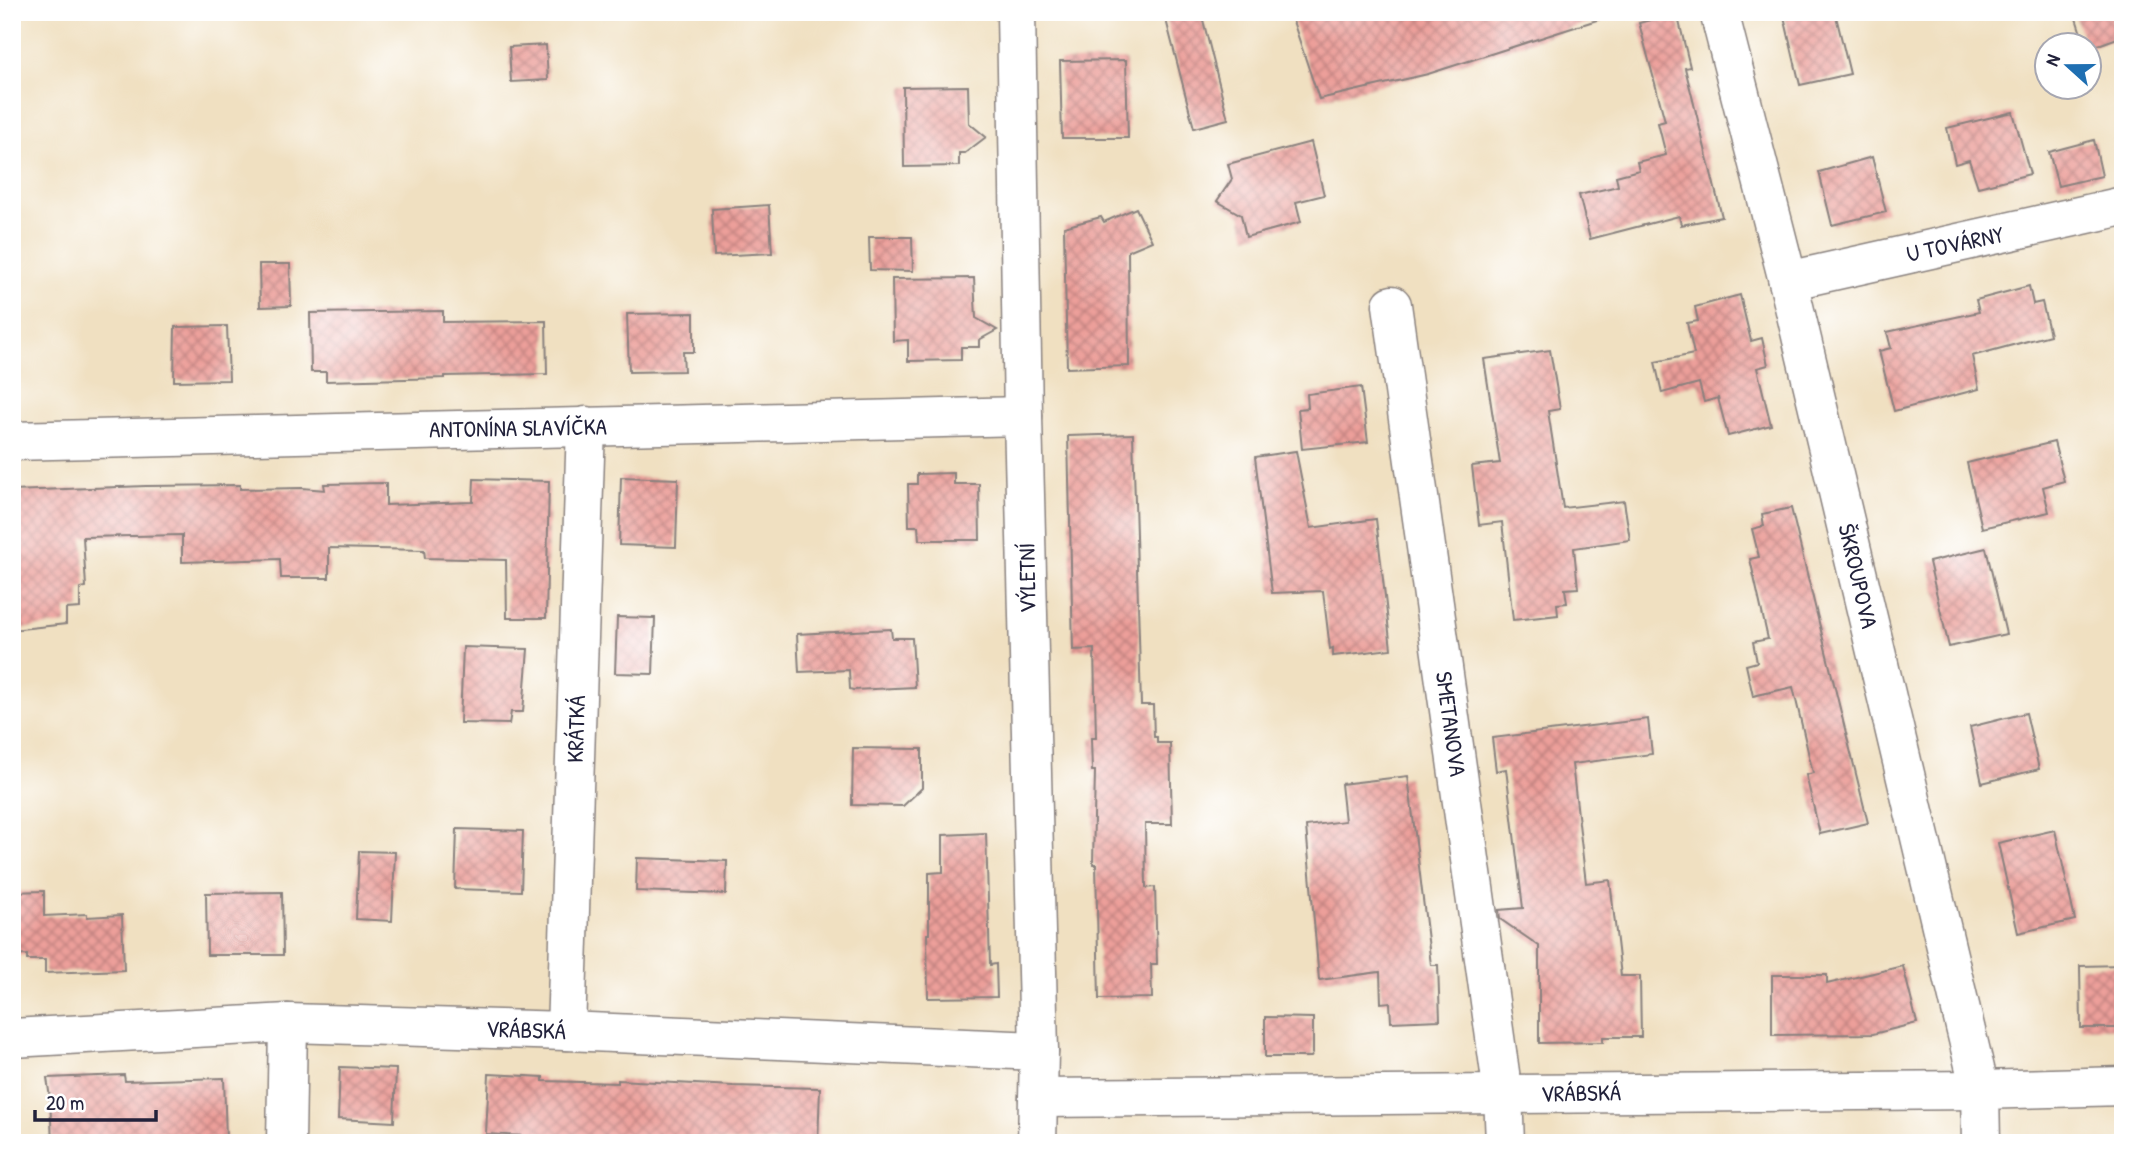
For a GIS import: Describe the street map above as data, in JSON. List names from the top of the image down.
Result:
{
  "streets": {
    "street": [
      "U TOVÁRNY",
      "ANTONÍNA SLAVÍČKA",
      "ŠKROUPOVA",
      "VÝLETNÍ",
      "SMETANOVA",
      "KRÁTKÁ",
      "VRÁBSKÁ"
    ]
  },
  "crossings": [
    ["U TOVÁRNY", "ŠKROUPOVA"],
    ["ANTONÍNA SLAVÍČKA", "VÝLETNÍ"],
    ["ANTONÍNA SLAVÍČKA", "KRÁTKÁ"],
    ["ŠKROUPOVA", "VRÁBSKÁ"],
    ["VÝLETNÍ", "VRÁBSKÁ"],
    ["SMETANOVA", "VRÁBSKÁ"],
    ["KRÁTKÁ", "VRÁBSKÁ"]
  ],
  "scale_bar": "20 m",
  "north": "left"
}
